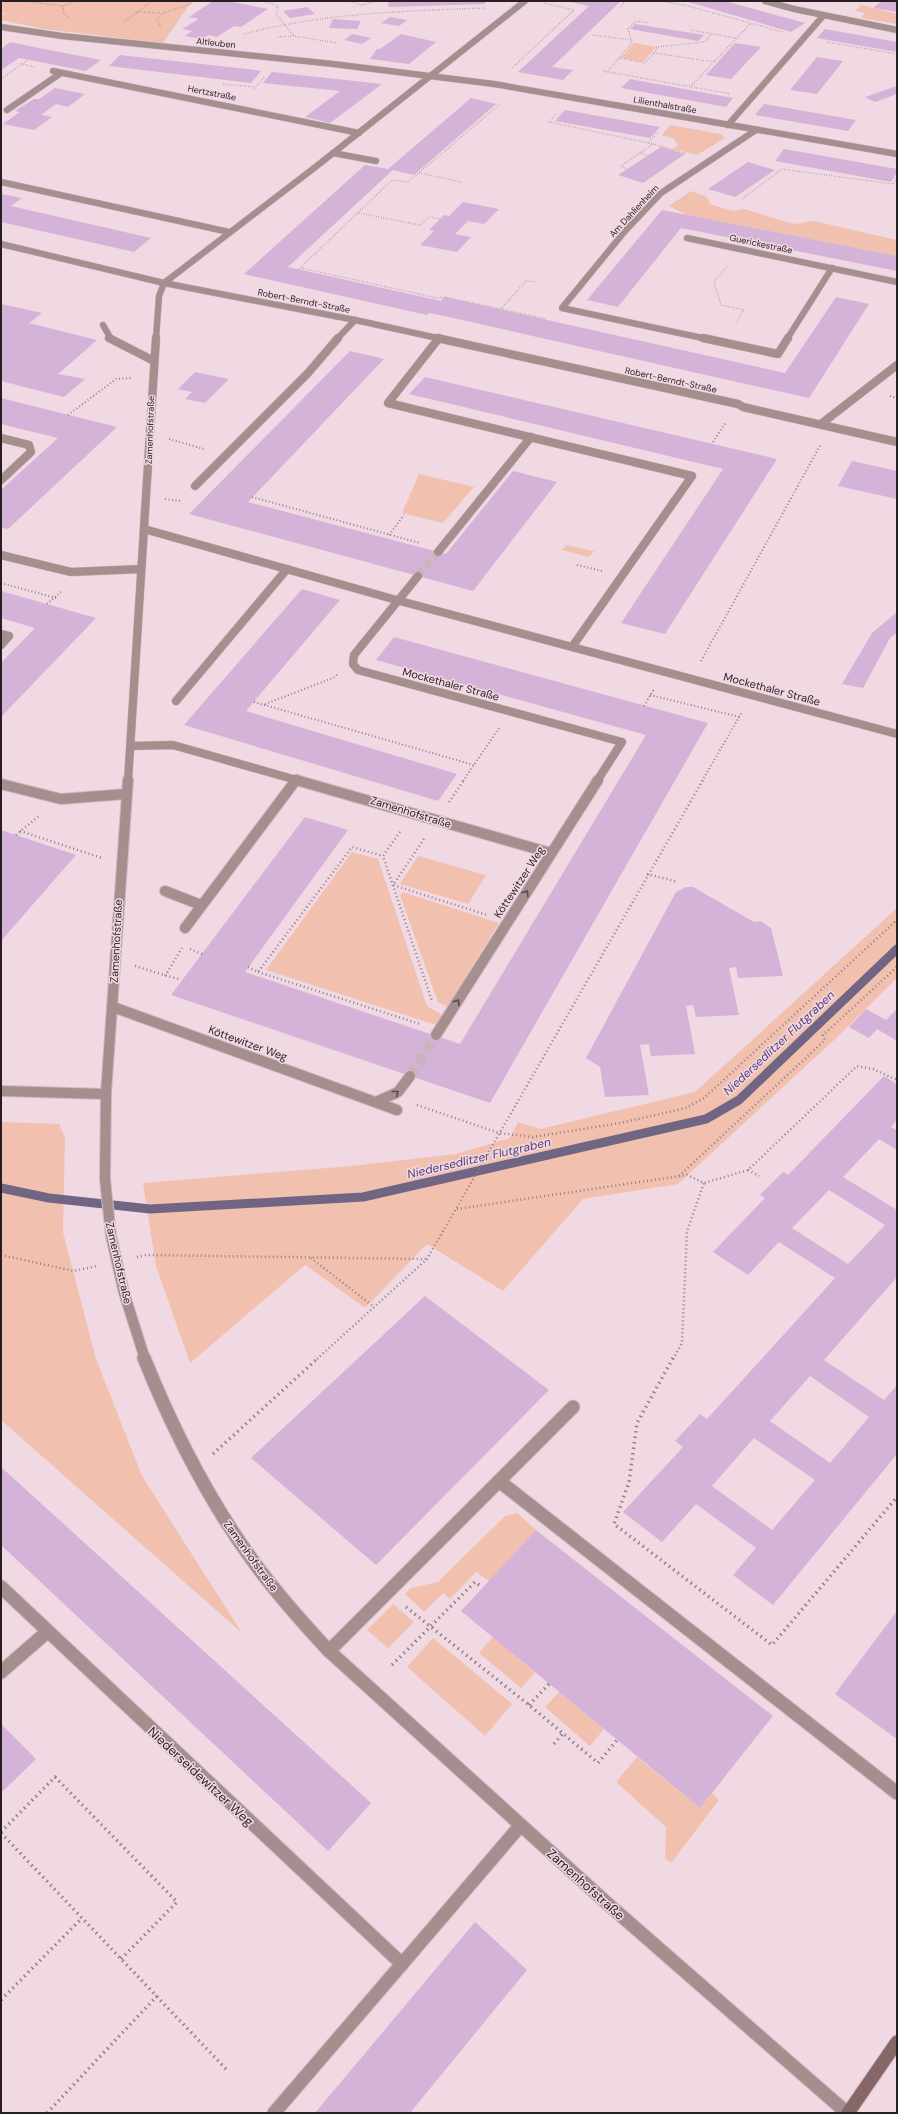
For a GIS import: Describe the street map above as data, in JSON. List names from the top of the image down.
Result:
{
  "streets": {
    "street": [
      "Altleuben",
      "Hertzstraße",
      "Lilienthalstraße",
      "Am Dahlienheim",
      "Guerickestraße",
      "Robert-Berndt-Straße",
      "Zamenhofstraße",
      "Mockethaler Straße",
      "Köttewitzer Weg",
      "Niederseidewitzer Weg"
    ]
  },
  "crossings": [
    ["Altleuben", "Lilienthalstraße"],
    ["Lilienthalstraße", "Am Dahlienheim"],
    ["Robert-Berndt-Straße", "Zamenhofstraße"],
    ["Zamenhofstraße", "Mockethaler Straße"],
    ["Zamenhofstraße", "Köttewitzer Weg"],
    ["Mockethaler Straße", "Köttewitzer Weg"]
  ],
  "water": ["Niedersedlitzer Flutgraben"]
}
